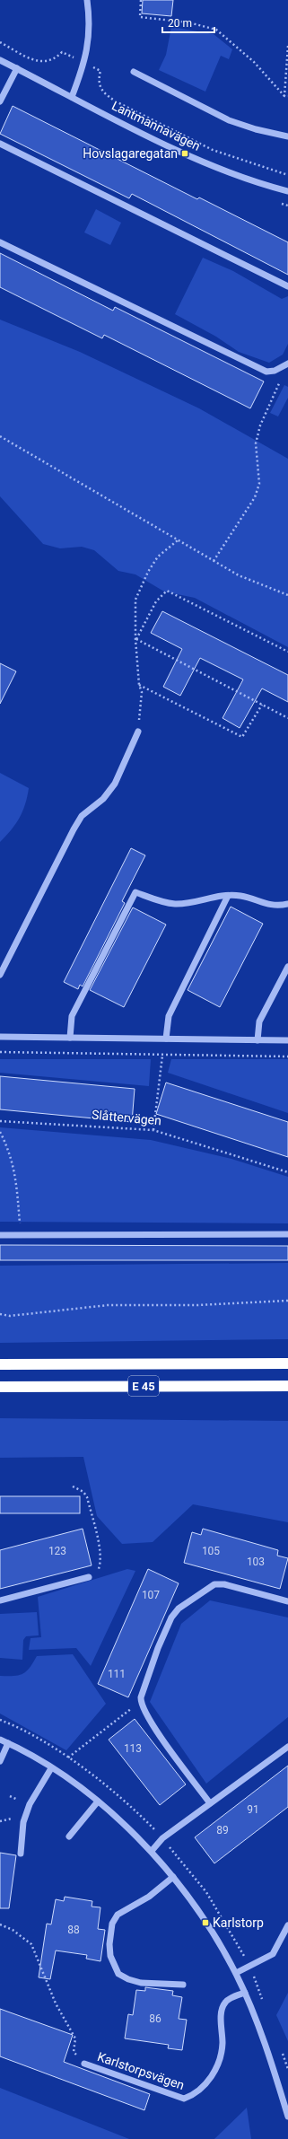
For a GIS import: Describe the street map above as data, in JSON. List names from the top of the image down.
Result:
{
  "streets": {
    "highway": ["E 45"],
    "street": ["Lantmannavägen", "Karlstorpsvägen"],
    "path": ["Slåttervägen"]
  },
  "places": {
    "transit": ["Hovslagaregatan", "Karlstorp"]
  },
  "house_numbers": [
    "123",
    "105",
    "103",
    "107",
    "111",
    "113",
    "91",
    "89",
    "88",
    "86"
  ],
  "scale_bar": "20 m"
}
